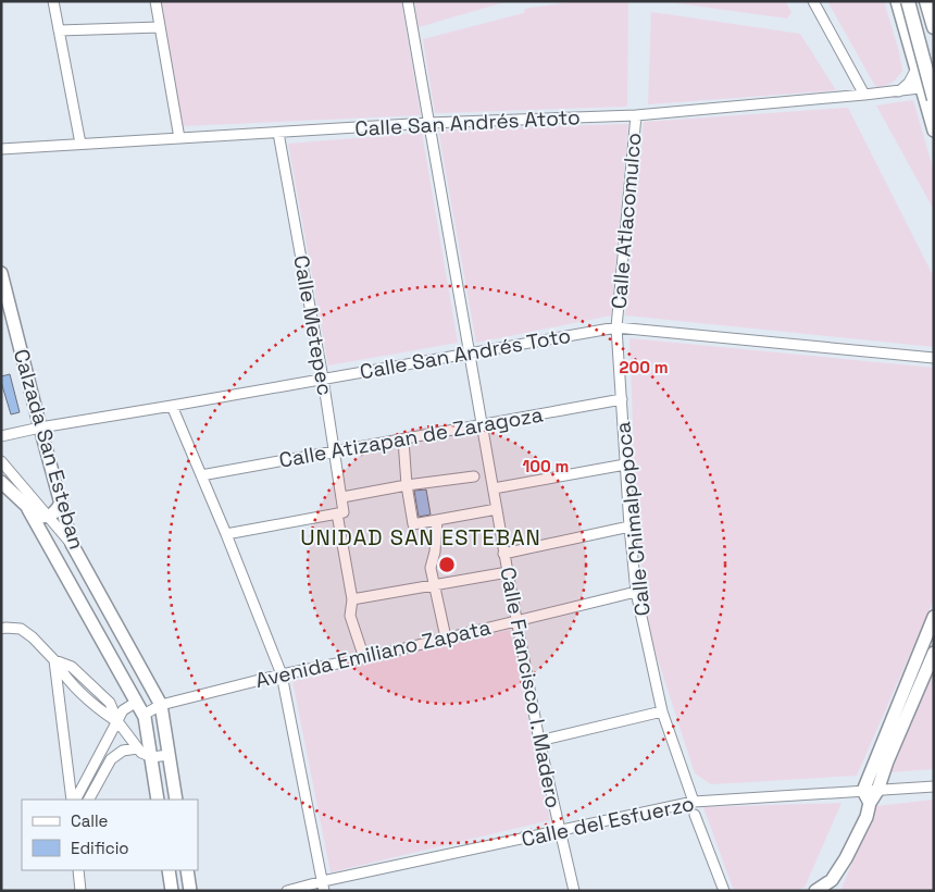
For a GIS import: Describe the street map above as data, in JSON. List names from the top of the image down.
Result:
{
  "streets": {
    "main road": ["Calzada San Esteban"],
    "street": [
      "Calle San Andrés Atoto",
      "Calle Atlacomulco",
      "Calle Metepec",
      "Calle San Andrés Toto",
      "Calle Atizapan de Zaragoza",
      "Calle Chimalpopoca",
      "Avenida Emiliano Zapata",
      "Calle Francisco I. Madero",
      "Calle del Esfuerzo"
    ]
  },
  "crossings": [
    ["Calle San Andrés Atoto", "Calle Atlacomulco"],
    ["Calle San Andrés Atoto", "Calle Metepec"],
    ["Calle San Andrés Atoto", "Calle Francisco I. Madero"],
    ["Calle Atlacomulco", "Calle San Andrés Toto"],
    ["Calle Atlacomulco", "Calle Chimalpopoca"],
    ["Calle Metepec", "Calle San Andrés Toto"],
    ["Calle Metepec", "Calle Atizapan de Zaragoza"],
    ["Calle Metepec", "Avenida Emiliano Zapata"],
    ["Calle San Andrés Toto", "Calzada San Esteban"],
    ["Calle San Andrés Toto", "Calle Chimalpopoca"],
    ["Calle San Andrés Toto", "Calle Francisco I. Madero"],
    ["Calle Atizapan de Zaragoza", "Calle Chimalpopoca"],
    ["Calle Atizapan de Zaragoza", "Calle Francisco I. Madero"],
    ["Calzada San Esteban", "Avenida Emiliano Zapata"],
    ["Calle Chimalpopoca", "Avenida Emiliano Zapata"],
    ["Calle Chimalpopoca", "Calle del Esfuerzo"],
    ["Avenida Emiliano Zapata", "Calle Francisco I. Madero"],
    ["Calle Francisco I. Madero", "Calle del Esfuerzo"]
  ],
  "districts": ["UNIDAD SAN ESTEBAN"],
  "legend": ["Calle", "Edificio"],
  "rings": ["200 m", "100 m"]
}
